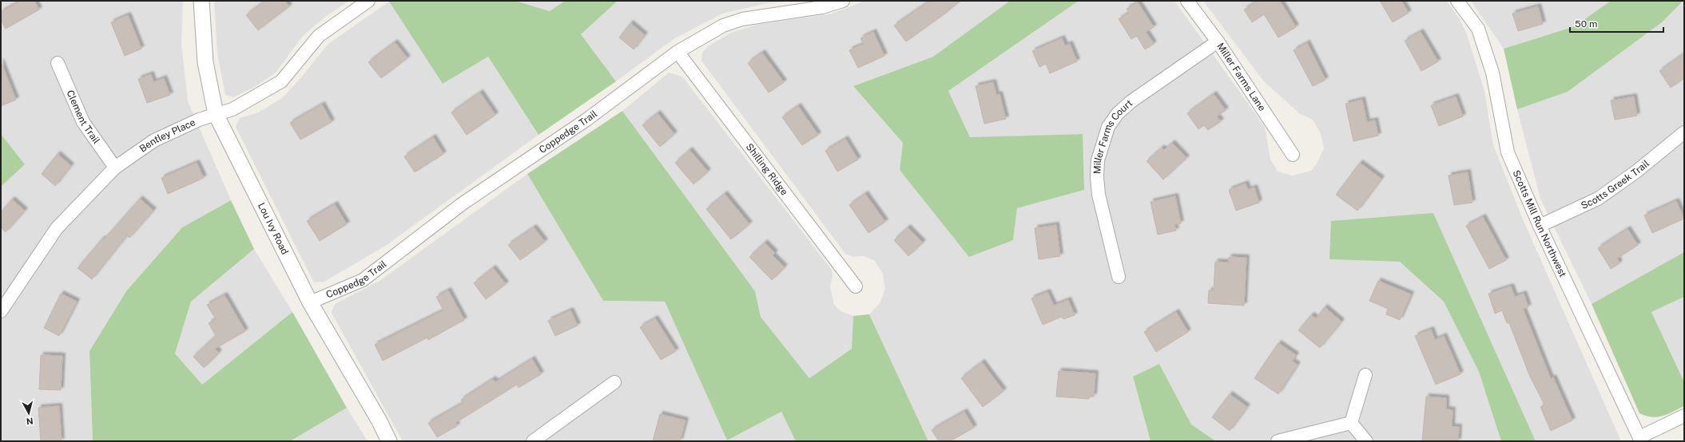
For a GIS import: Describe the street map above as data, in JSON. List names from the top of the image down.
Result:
{
  "streets": {
    "street": [
      "Miller Farms Lane",
      "Clement Trail",
      "Coppedge Trail",
      "Bentley Place",
      "Miller Farms Court",
      "Shilling Ridge",
      "Scotts Greek Trail",
      "Scotts Mill Run Northwest",
      "Lou Ivy Road"
    ]
  },
  "crossings": [
    ["Miller Farms Lane", "Miller Farms Court"],
    ["Clement Trail", "Bentley Place"],
    ["Coppedge Trail", "Shilling Ridge"],
    ["Coppedge Trail", "Lou Ivy Road"],
    ["Bentley Place", "Lou Ivy Road"],
    ["Scotts Greek Trail", "Scotts Mill Run Northwest"]
  ],
  "scale_bar": "50 m",
  "north": "bottom"
}
